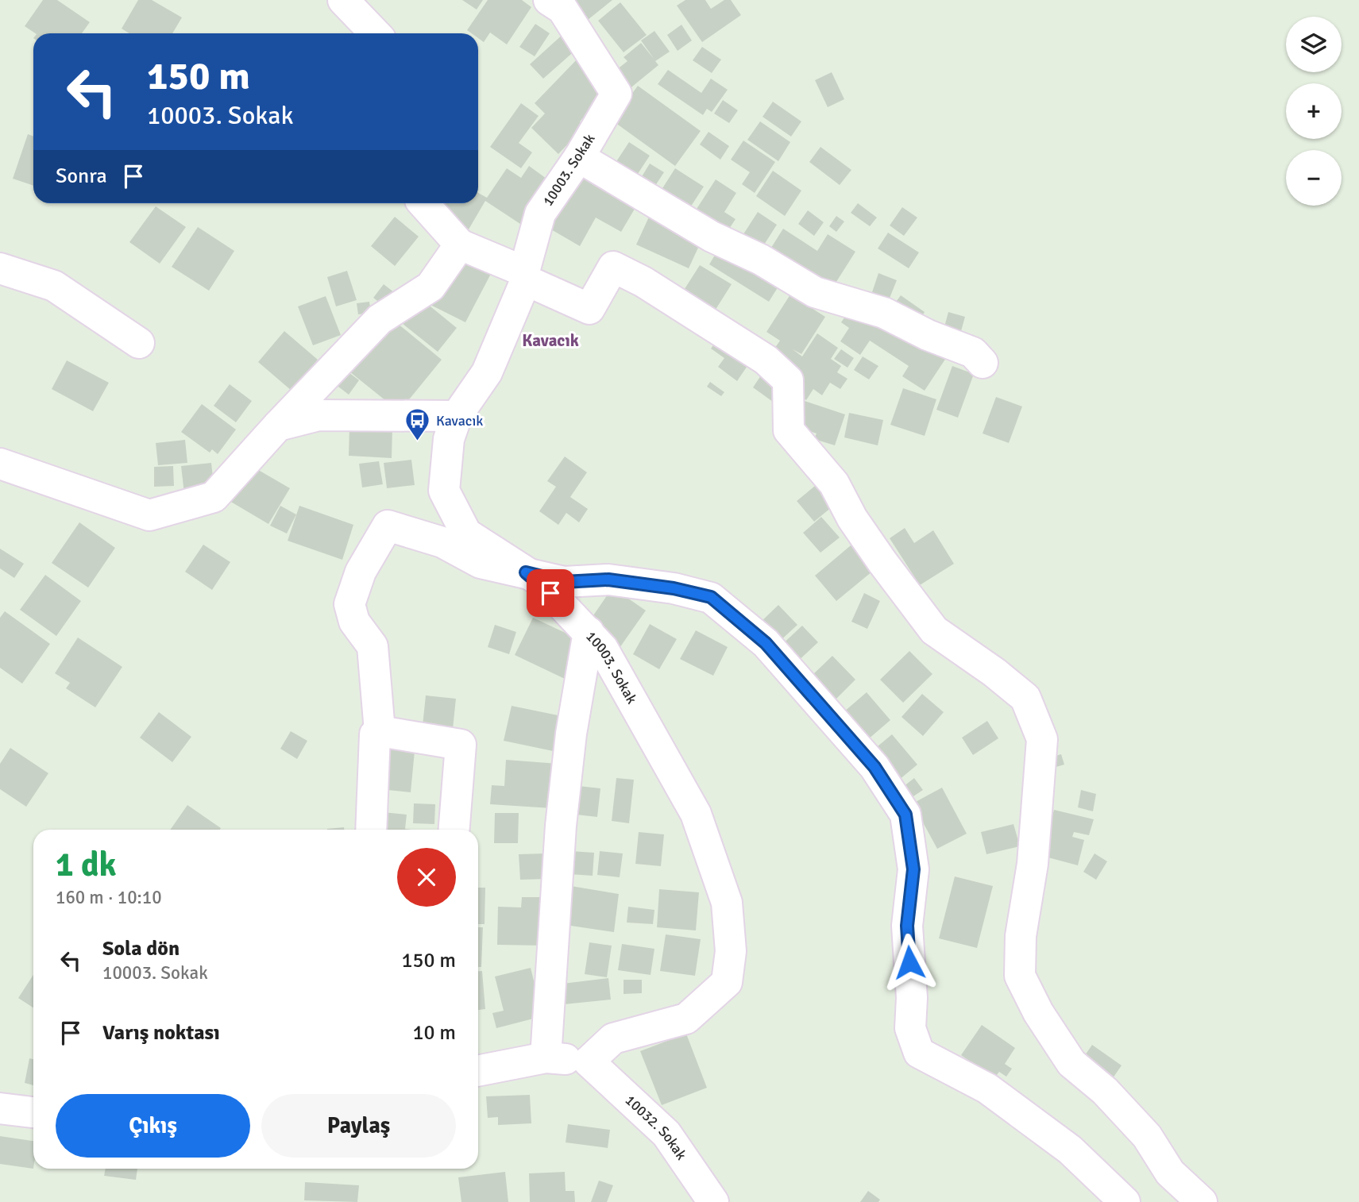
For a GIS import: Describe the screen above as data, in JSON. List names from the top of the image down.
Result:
{
  "streets": {
    "street": ["10003. Sokak", "10032. Sokak"]
  },
  "crossings": [
    ["10003. Sokak", "10032. Sokak"]
  ],
  "districts": ["Kavacık"],
  "places": {
    "bus stop": ["Kavacık"]
  },
  "page": {
    "map_buttons": ["+", "−"],
    "turn": ["150 m", "10003. Sokak"],
    "then": "Sonra",
    "heading": ["1 dk", "160 m · 10:10"],
    "list": [
      {
        "name": "Sola dön",
        "note": "10003. Sokak",
        "value": "150 m"
      },
      {
        "name": "Varış noktası",
        "value": "10 m"
      }
    ],
    "buttons": ["Çıkış", "Paylaş"]
  }
}
